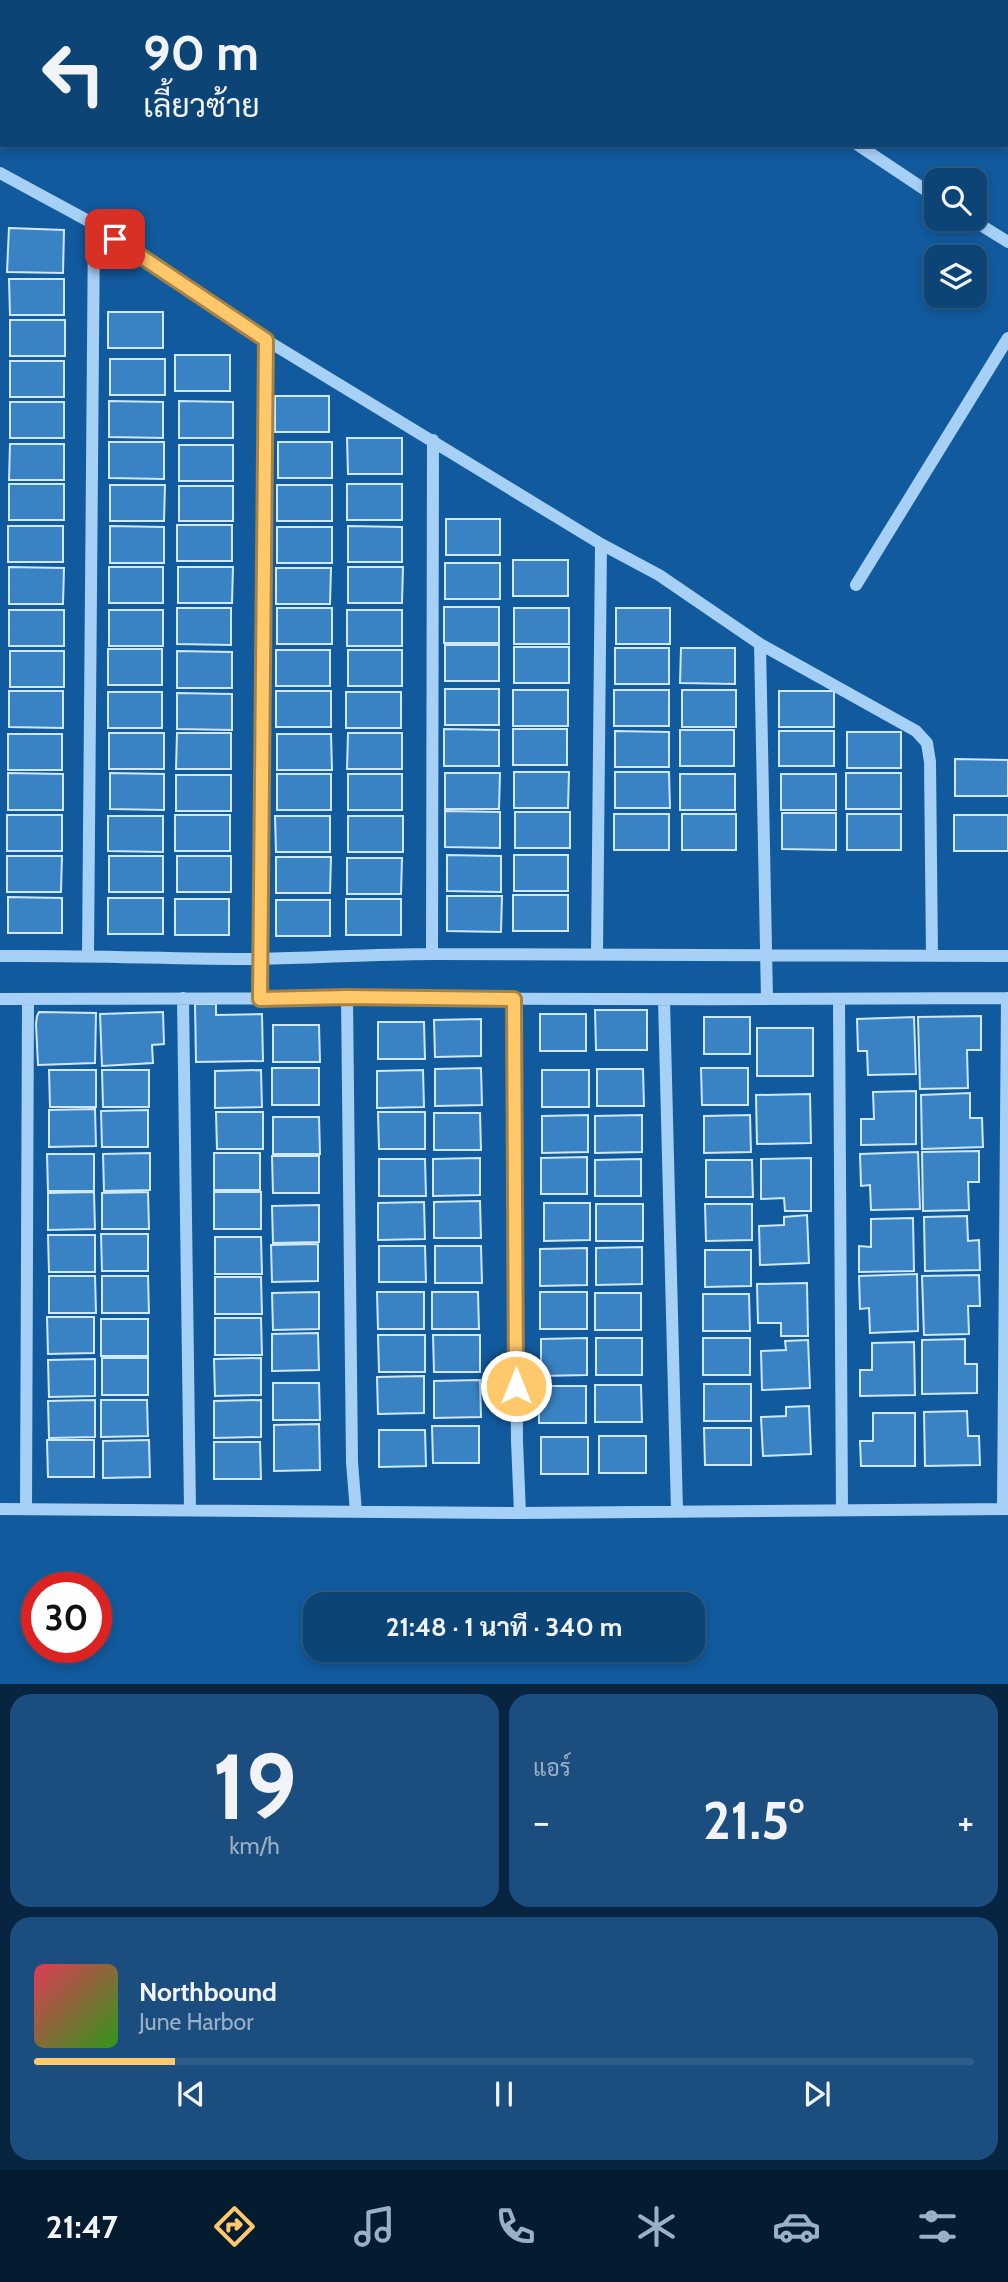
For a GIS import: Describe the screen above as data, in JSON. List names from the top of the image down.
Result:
{
  "page": {
    "turn": ["90 m", "เลี้ยวซ้าย"],
    "limit": "30",
    "trip": "21:48 · 1 นาที · 340 m",
    "tile": [
      ["19", "km/h"],
      "แอร์"
    ],
    "heat": ["−", "21.5°", "+"],
    "song": ["Northbound", "June Harbor"],
    "tabs": "21:47"
  }
}
